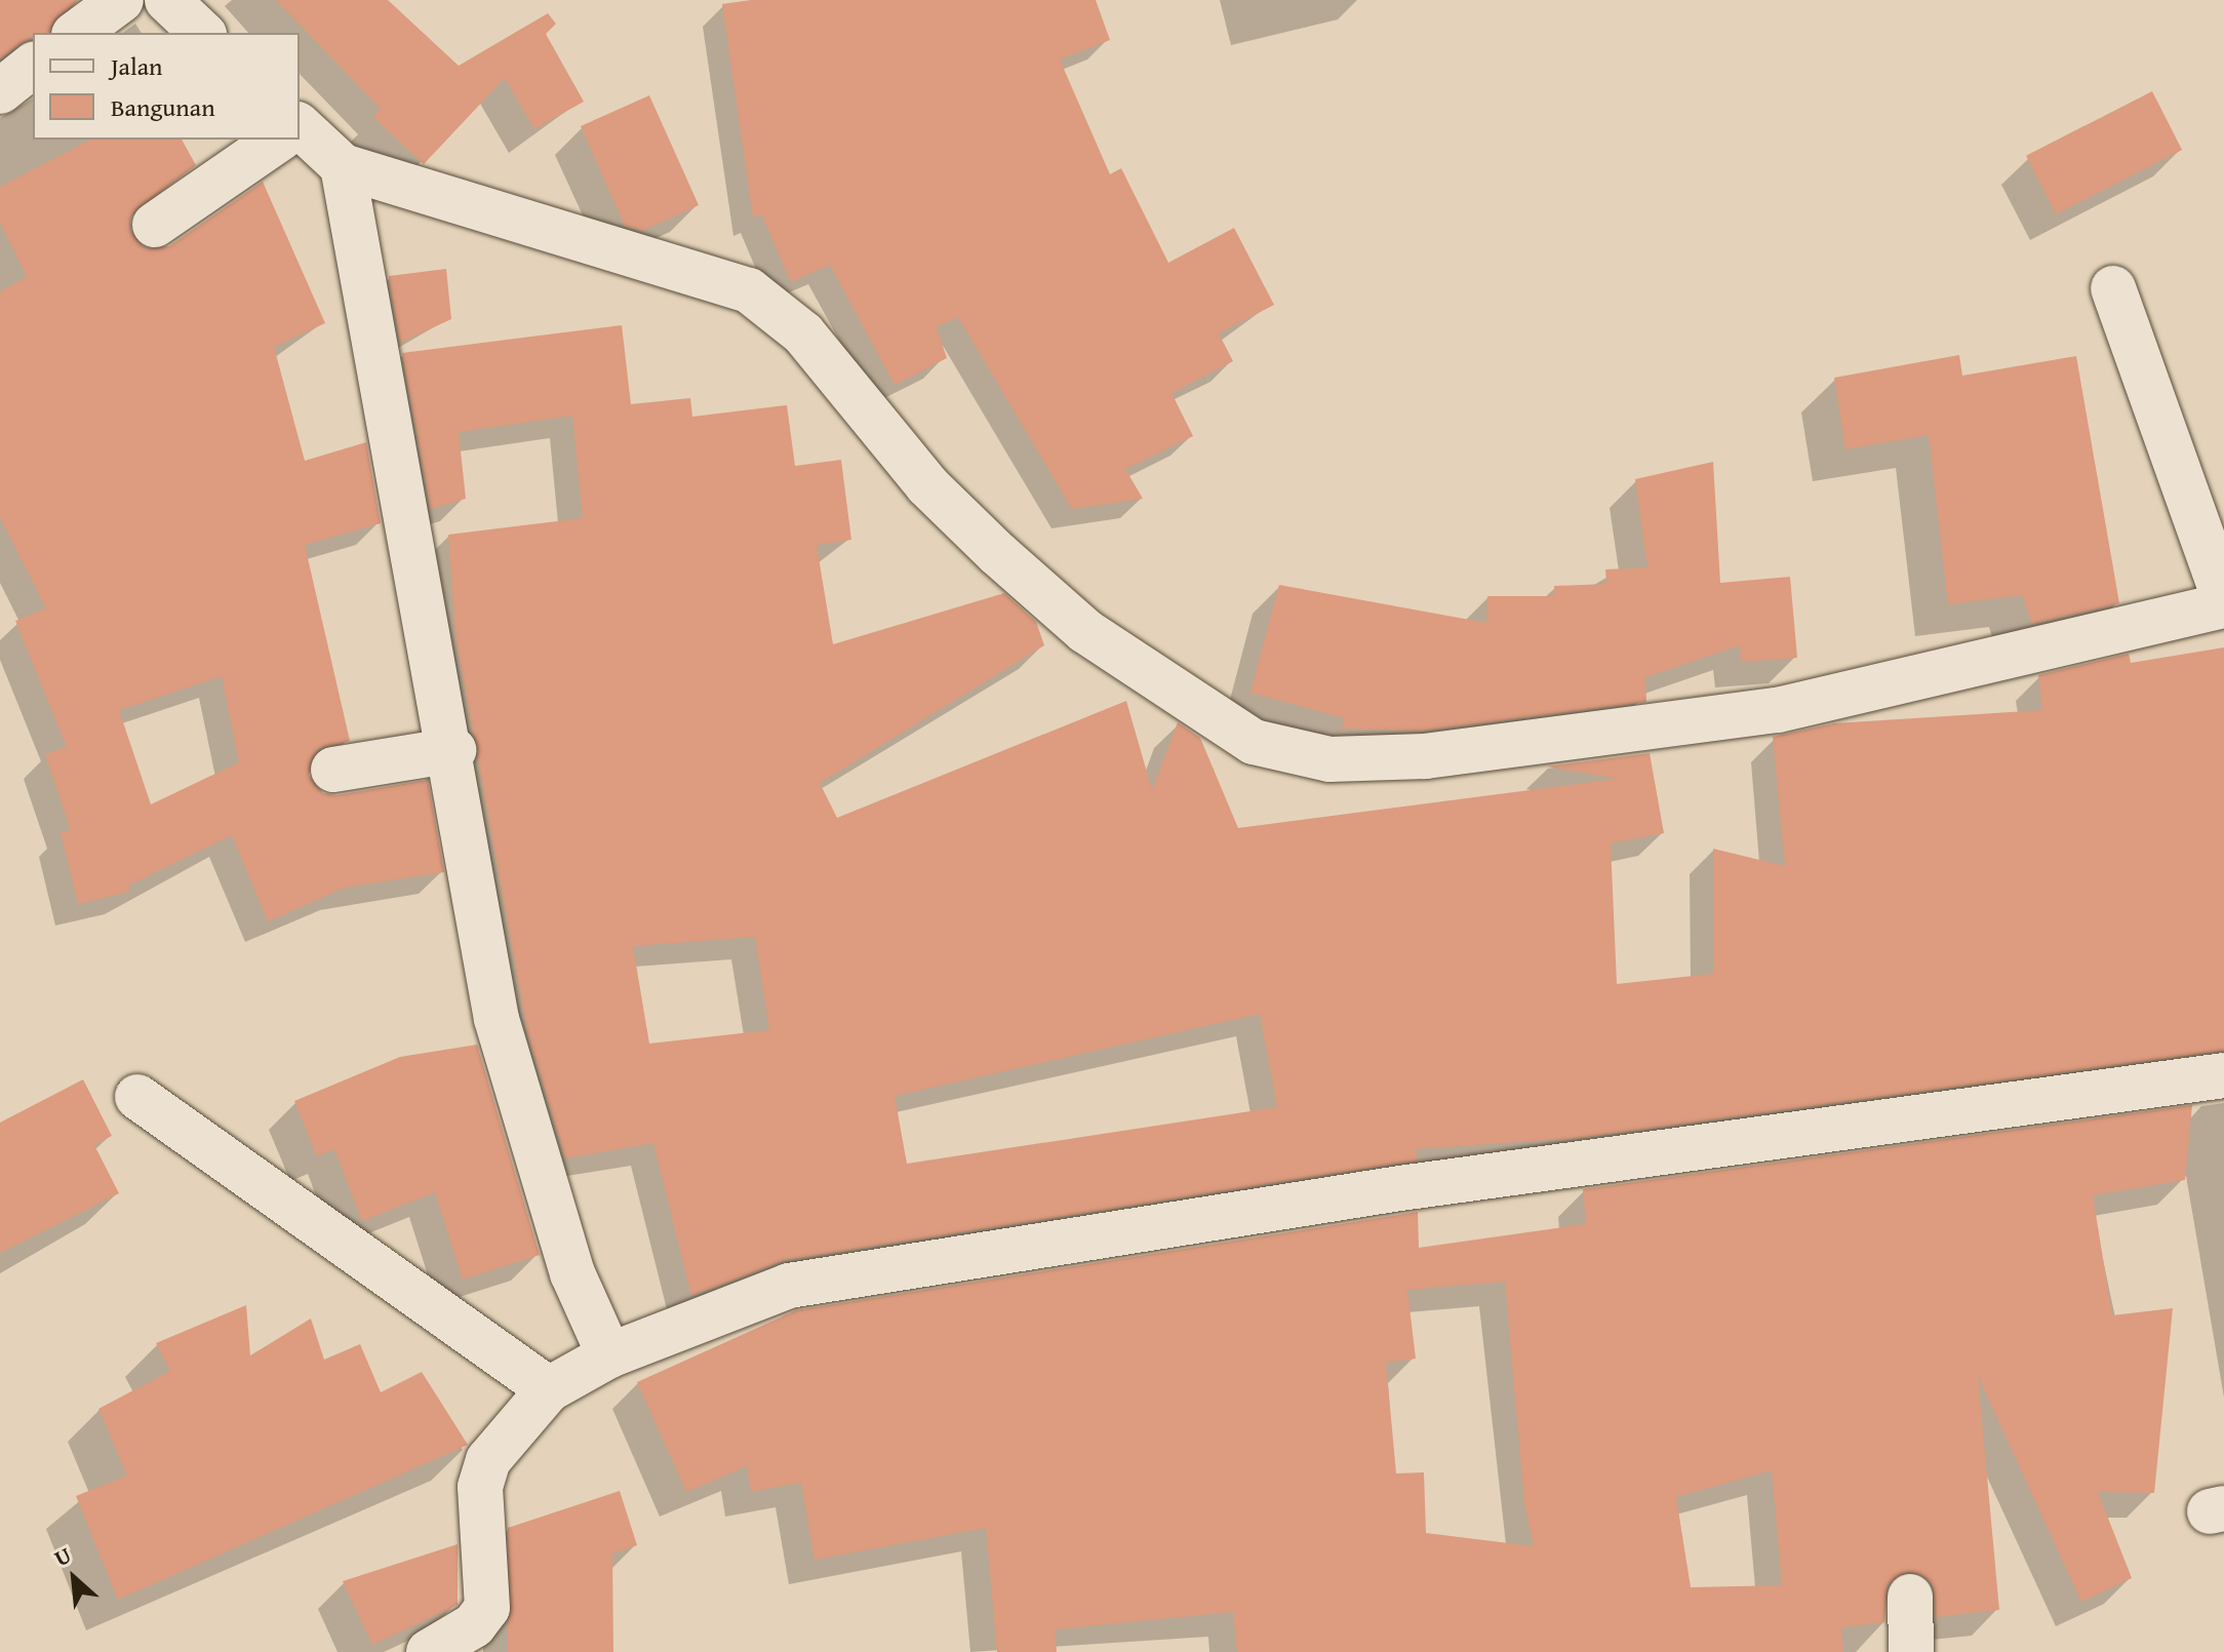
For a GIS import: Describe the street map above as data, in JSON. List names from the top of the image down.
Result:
{
  "legend": ["Jalan", "Bangunan"],
  "north": "top left"
}
